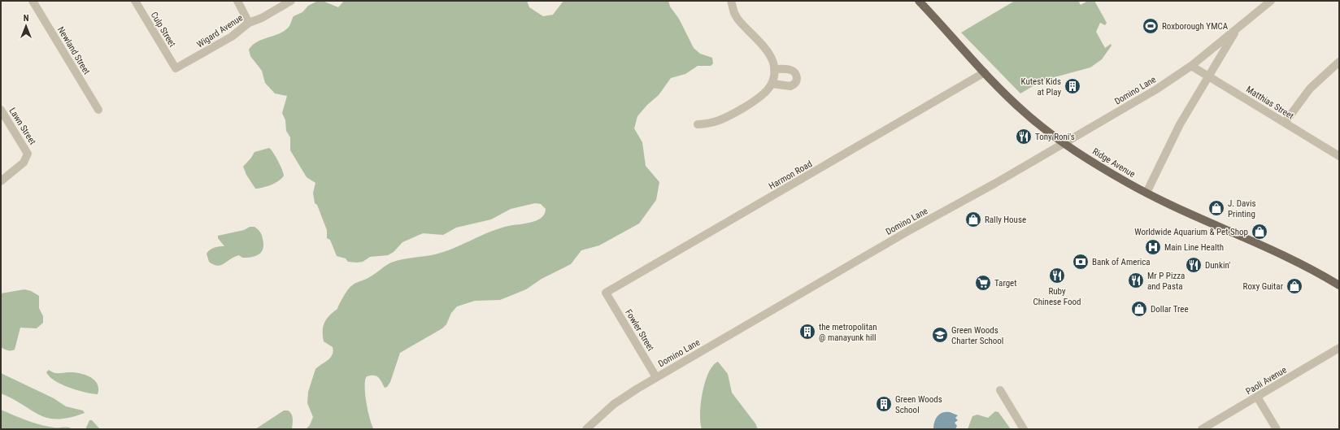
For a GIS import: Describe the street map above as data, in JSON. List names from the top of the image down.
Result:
{
  "streets": {
    "main road": ["Ridge Avenue"],
    "street": [
      "Culp Street",
      "Wigard Avenue",
      "Newland Street",
      "Domino Lane",
      "Matthias Street",
      "Lawn Street",
      "Harmon Road",
      "Fowler Street",
      "Paoli Avenue"
    ]
  },
  "crossings": [
    ["Culp Street", "Wigard Avenue"],
    ["Domino Lane", "Matthias Street"],
    ["Domino Lane", "Ridge Avenue"],
    ["Domino Lane", "Fowler Street"],
    ["Ridge Avenue", "Harmon Road"],
    ["Harmon Road", "Fowler Street"]
  ],
  "places": {
    "sports": ["Roxborough YMCA"],
    "building": ["Kutest Kids at Play", "the metropolitan @ manayunk hill", "Green Woods School"],
    "restaurant": [
      "Tony Roni's",
      "Dunkin'",
      "Ruby Chinese Food",
      "Mr P Pizza and Pasta"
    ],
    "shop": [
      "J. Davis Printing",
      "Rally House",
      "Worldwide Aquarium & Pet Shop",
      "Roxy Guitar",
      "Dollar Tree"
    ],
    "hospital": ["Main Line Health"],
    "bank": ["Bank of America"],
    "supermarket": ["Target"],
    "school or university": ["Green Woods Charter School"]
  },
  "north": "top"
}
